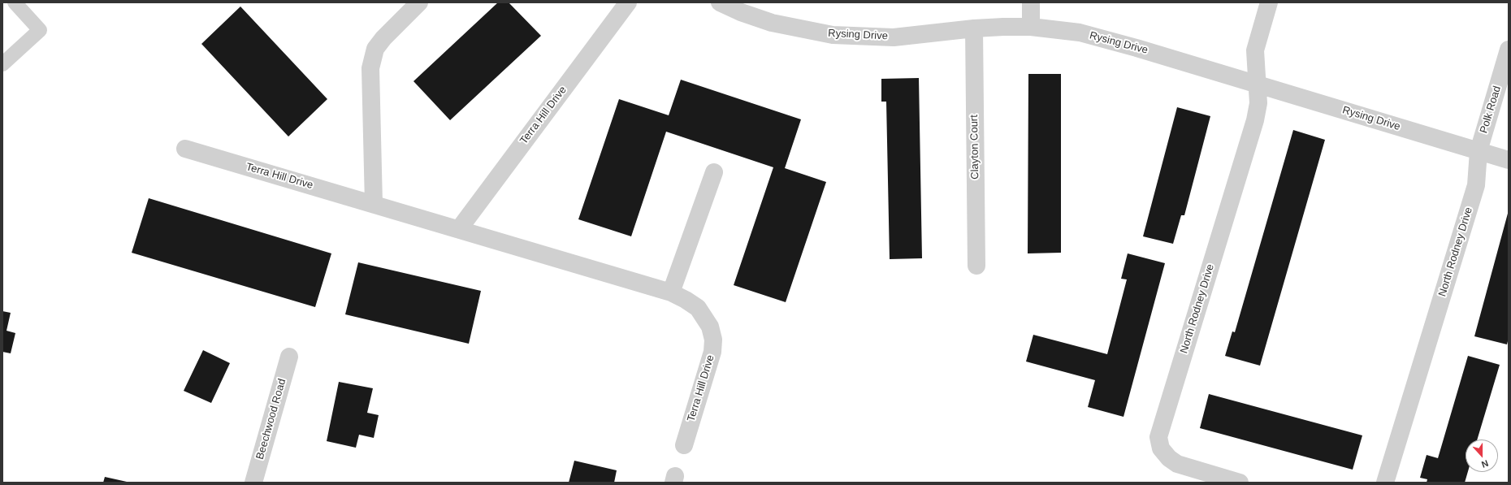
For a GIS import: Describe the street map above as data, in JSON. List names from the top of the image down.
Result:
{
  "streets": {
    "street": [
      "Rysing Drive",
      "Polk Road",
      "Terra Hill Drive",
      "Clayton Court",
      "North Rodney Drive",
      "Beechwood Road"
    ]
  },
  "crossings": [
    ["Rysing Drive", "Polk Road"],
    ["Rysing Drive", "Clayton Court"],
    ["Rysing Drive", "North Rodney Drive"],
    ["Polk Road", "North Rodney Drive"]
  ],
  "north": "bottom"
}
